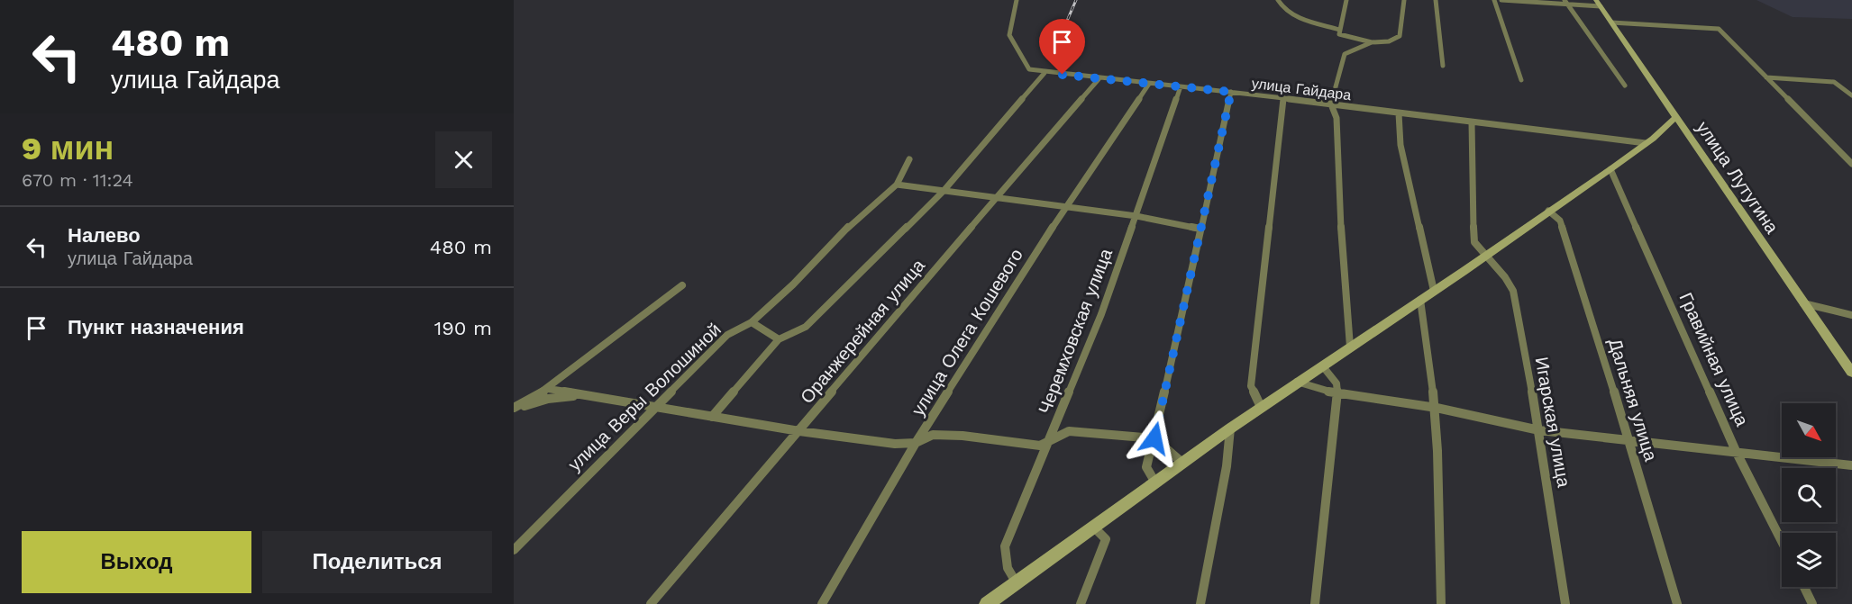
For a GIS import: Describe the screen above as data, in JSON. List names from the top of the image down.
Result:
{
  "streets": {
    "main road": ["улица Лутугина"],
    "street": [
      "улица Гайдара",
      "Оранжерейная улица",
      "Черемховская улица",
      "улица Олега Кошевого",
      "Гравийная улица",
      "улица Веры Волошиной",
      "Дальняя улица",
      "Игарская улица"
    ]
  },
  "crossings": [
    ["улица Гайдара", "Оранжерейная улица"],
    ["улица Гайдара", "Черемховская улица"],
    ["улица Гайдара", "улица Олега Кошевого"]
  ],
  "north": "bottom right",
  "page": {
    "turn": ["480 m", "улица Гайдара"],
    "heading": ["9 мин", "670 m · 11:24"],
    "list": [
      {
        "name": "Налево",
        "note": "улица Гайдара",
        "value": "480 m"
      },
      {
        "name": "Пункт назначения",
        "value": "190 m"
      }
    ],
    "buttons": ["Выход", "Поделиться"]
  }
}
